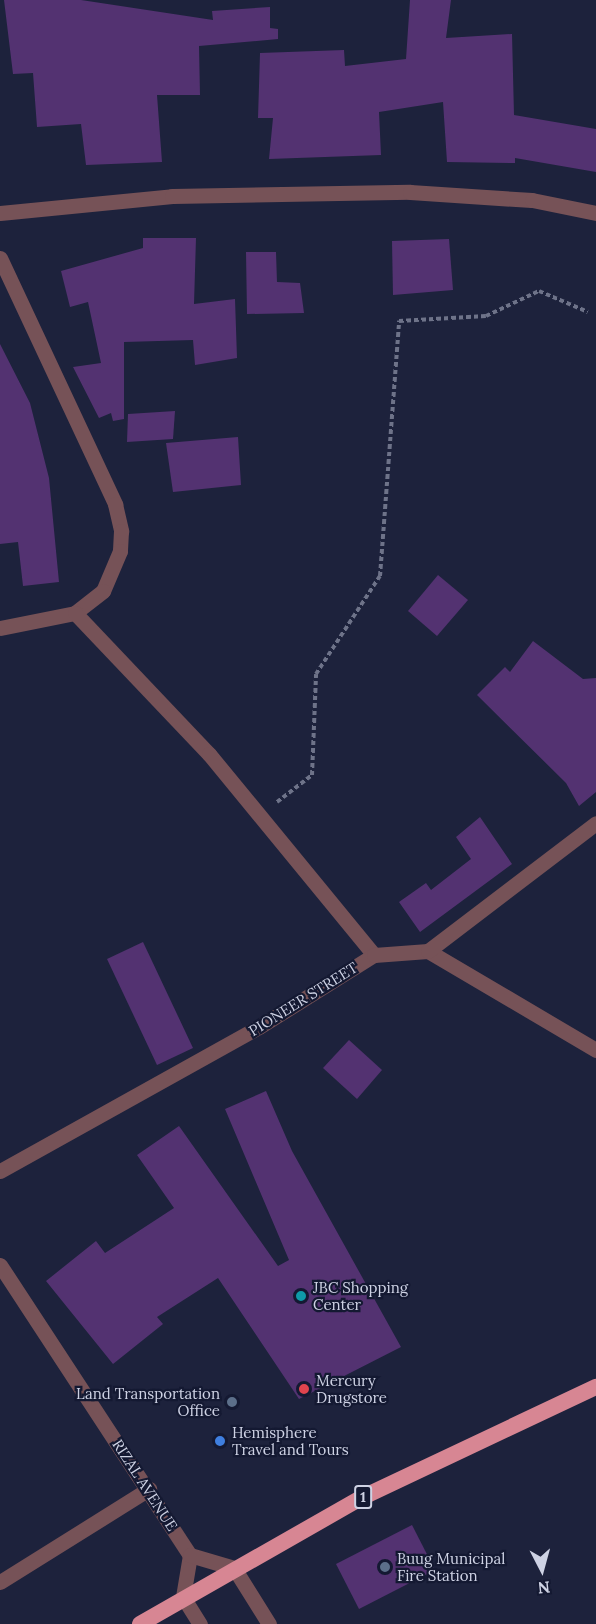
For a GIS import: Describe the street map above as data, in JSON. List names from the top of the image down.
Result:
{
  "streets": {
    "highway": ["1"],
    "street": ["PIONEER STREET", "RIZAL AVENUE"]
  },
  "places": [
    "JBC Shopping Center",
    "Mercury Drugstore",
    "Land Transportation Office",
    "Hemisphere Travel and Tours",
    "Buug Municipal Fire Station"
  ],
  "north": "bottom"
}
